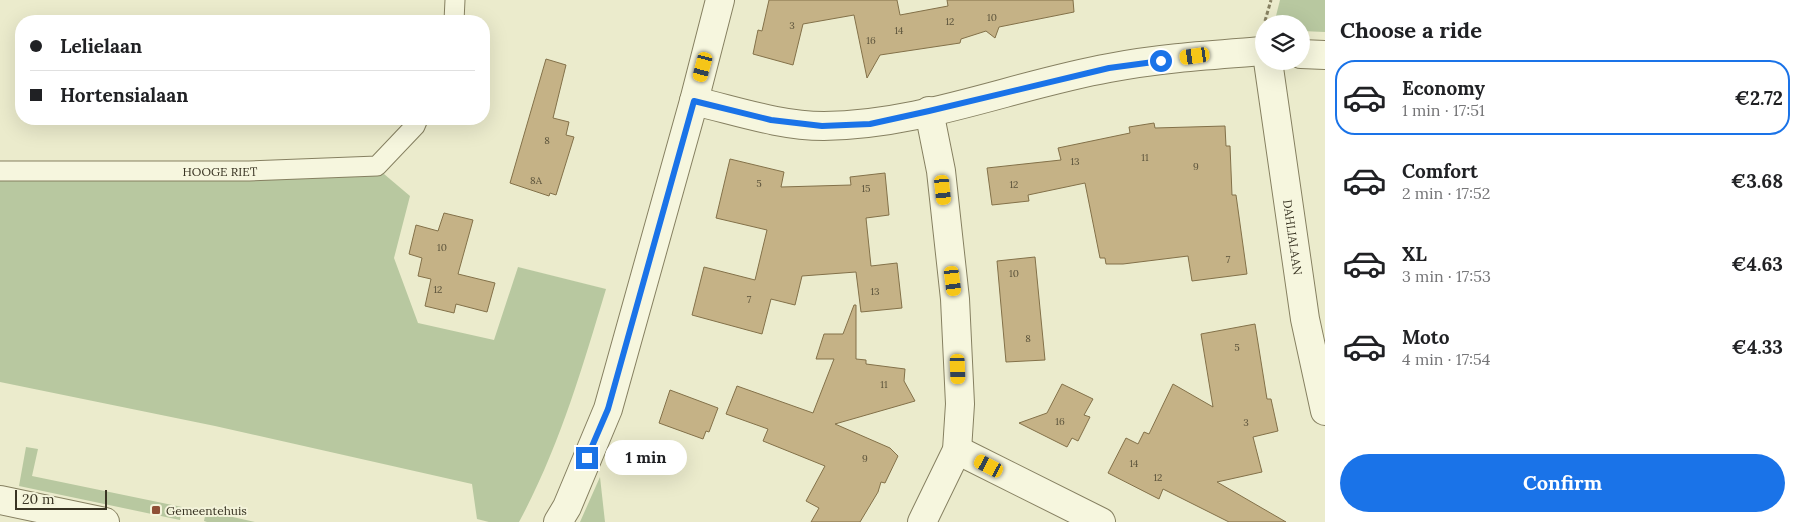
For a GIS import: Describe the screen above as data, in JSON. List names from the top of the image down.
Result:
{
  "streets": {
    "street": ["DAHLIALAAN"],
    "lane": ["HOOGE RIET"]
  },
  "places": {
    "transit": ["Gemeentehuis"]
  },
  "house_numbers": [
    "10",
    "12",
    "3",
    "14",
    "16",
    "8",
    "11",
    "13",
    "9",
    "8A",
    "5",
    "12",
    "15",
    "10",
    "7",
    "10",
    "12",
    "13",
    "7",
    "8",
    "5",
    "11",
    "16",
    "3",
    "9",
    "14",
    "12"
  ],
  "scale_bar": "20 m",
  "page": {
    "heading": "Choose a ride",
    "banner": ["Lelielaan", "Hortensialaan"],
    "list": [
      {
        "name": "Economy",
        "note": "1 min · 17:51",
        "value": "€2.72"
      },
      {
        "name": "Comfort",
        "note": "2 min · 17:52",
        "value": "€3.68"
      },
      {
        "name": "XL",
        "note": "3 min · 17:53",
        "value": "€4.63"
      },
      {
        "name": "Moto",
        "note": "4 min · 17:54",
        "value": "€4.33"
      }
    ],
    "bubble": "1 min",
    "buttons": "Confirm",
    "scale": "20 m"
  }
}
